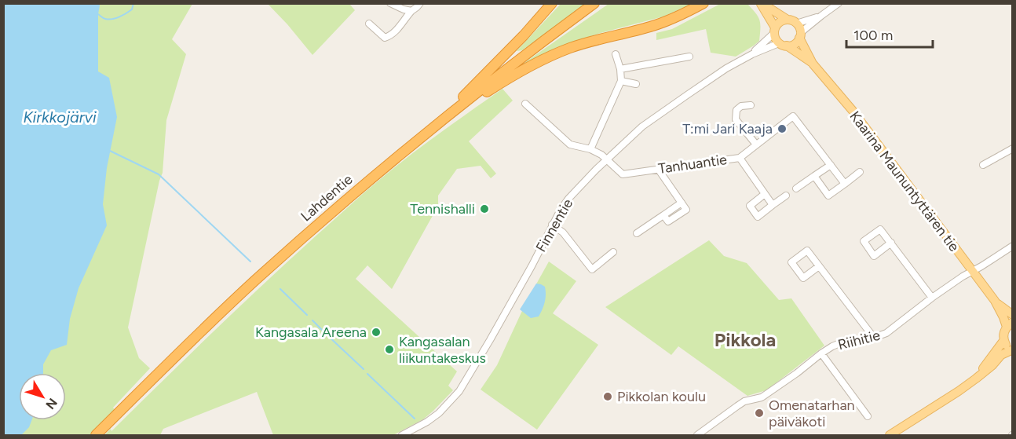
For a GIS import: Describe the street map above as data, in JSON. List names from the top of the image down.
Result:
{
  "streets": {
    "highway": ["Lahdentie"],
    "main road": ["Kaarina Maununtyttären tie"],
    "street": ["Tanhuantie", "Finnentie", "Riihitie"]
  },
  "crossings": [
    ["Tanhuantie", "Finnentie"],
    ["Kaarina Maununtyttären tie", "Finnentie"],
    ["Kaarina Maununtyttären tie", "Riihitie"]
  ],
  "districts": ["Pikkola"],
  "water": ["Kirkkojärvi"],
  "places": [
    "T:mi Jari Kaaja",
    "Tennishalli",
    "Kangasala Areena",
    "Kangasalan liikuntakeskus",
    "Pikkolan koulu",
    "Omenatarhan päiväkoti"
  ],
  "scale_bar": "100 m",
  "north": "bottom right"
}
